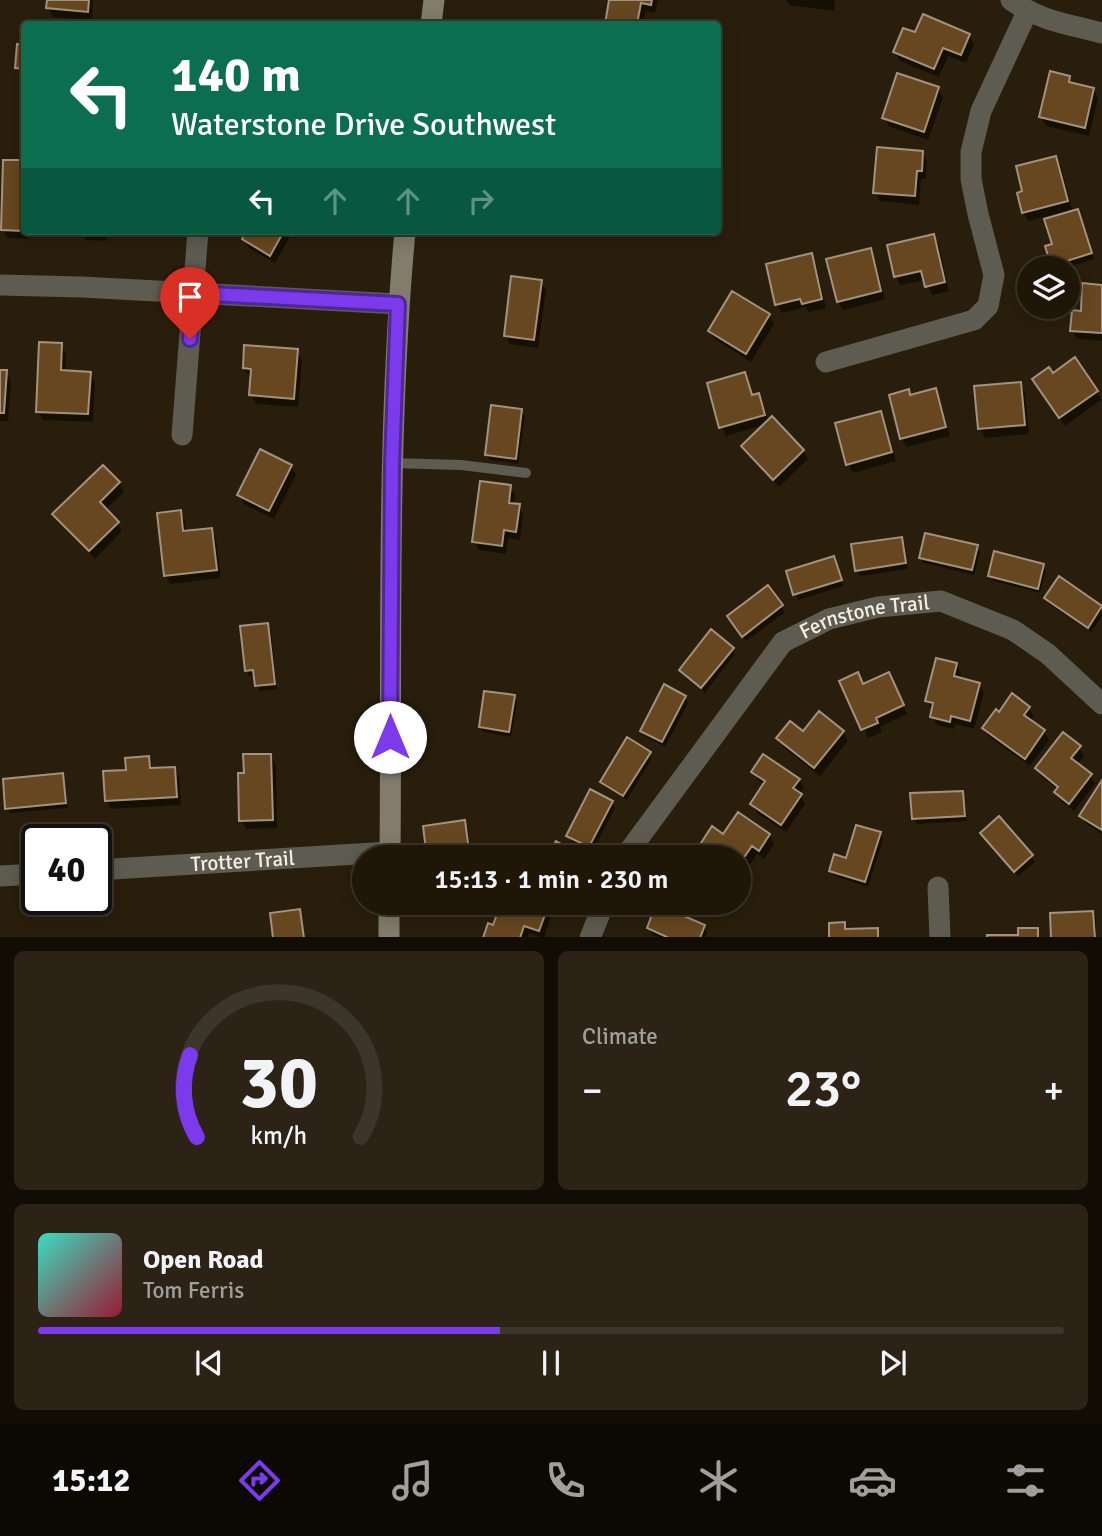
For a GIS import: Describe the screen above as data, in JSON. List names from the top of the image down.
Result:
{
  "streets": {
    "street": ["Fernstone Trail", "Trotter Trail"]
  },
  "page": {
    "turn": ["140 m", "Waterstone Drive Southwest"],
    "limit": "40",
    "trip": "15:13 · 1 min · 230 m",
    "tile": "Climate",
    "heat": ["−", "23°", "+"],
    "song": ["Open Road", "Tom Ferris"],
    "tabs": "15:12",
    "gauge": ["30", "km/h"]
  }
}
